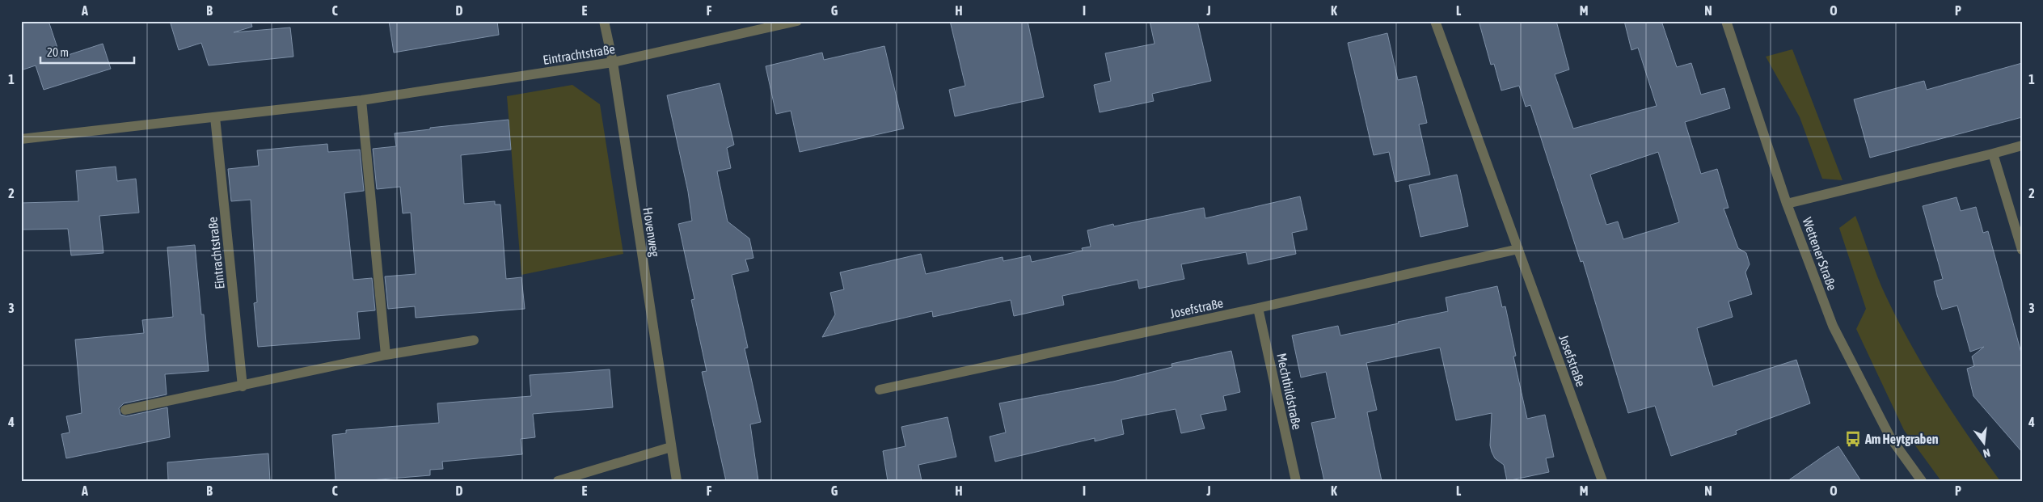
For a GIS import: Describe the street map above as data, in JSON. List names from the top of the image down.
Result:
{
  "streets": {
    "street": [
      "Eintrachtstraße",
      "Hovenweg",
      "Wettener Straße",
      "Josefstraße",
      "Mechthildstraße"
    ]
  },
  "crossings": [
    ["Eintrachtstraße", "Hovenweg"],
    ["Josefstraße", "Mechthildstraße"]
  ],
  "places": {
    "bus stop": ["Am Heytgraben"]
  },
  "scale_bar": "20 m",
  "north": "bottom",
  "grid": {
    "columns": [
      "A",
      "B",
      "C",
      "D",
      "E",
      "F",
      "G",
      "H",
      "I",
      "J",
      "K",
      "L",
      "M",
      "N",
      "O",
      "P"
    ],
    "rows": [
      "1",
      "2",
      "3",
      "4"
    ]
  }
}
